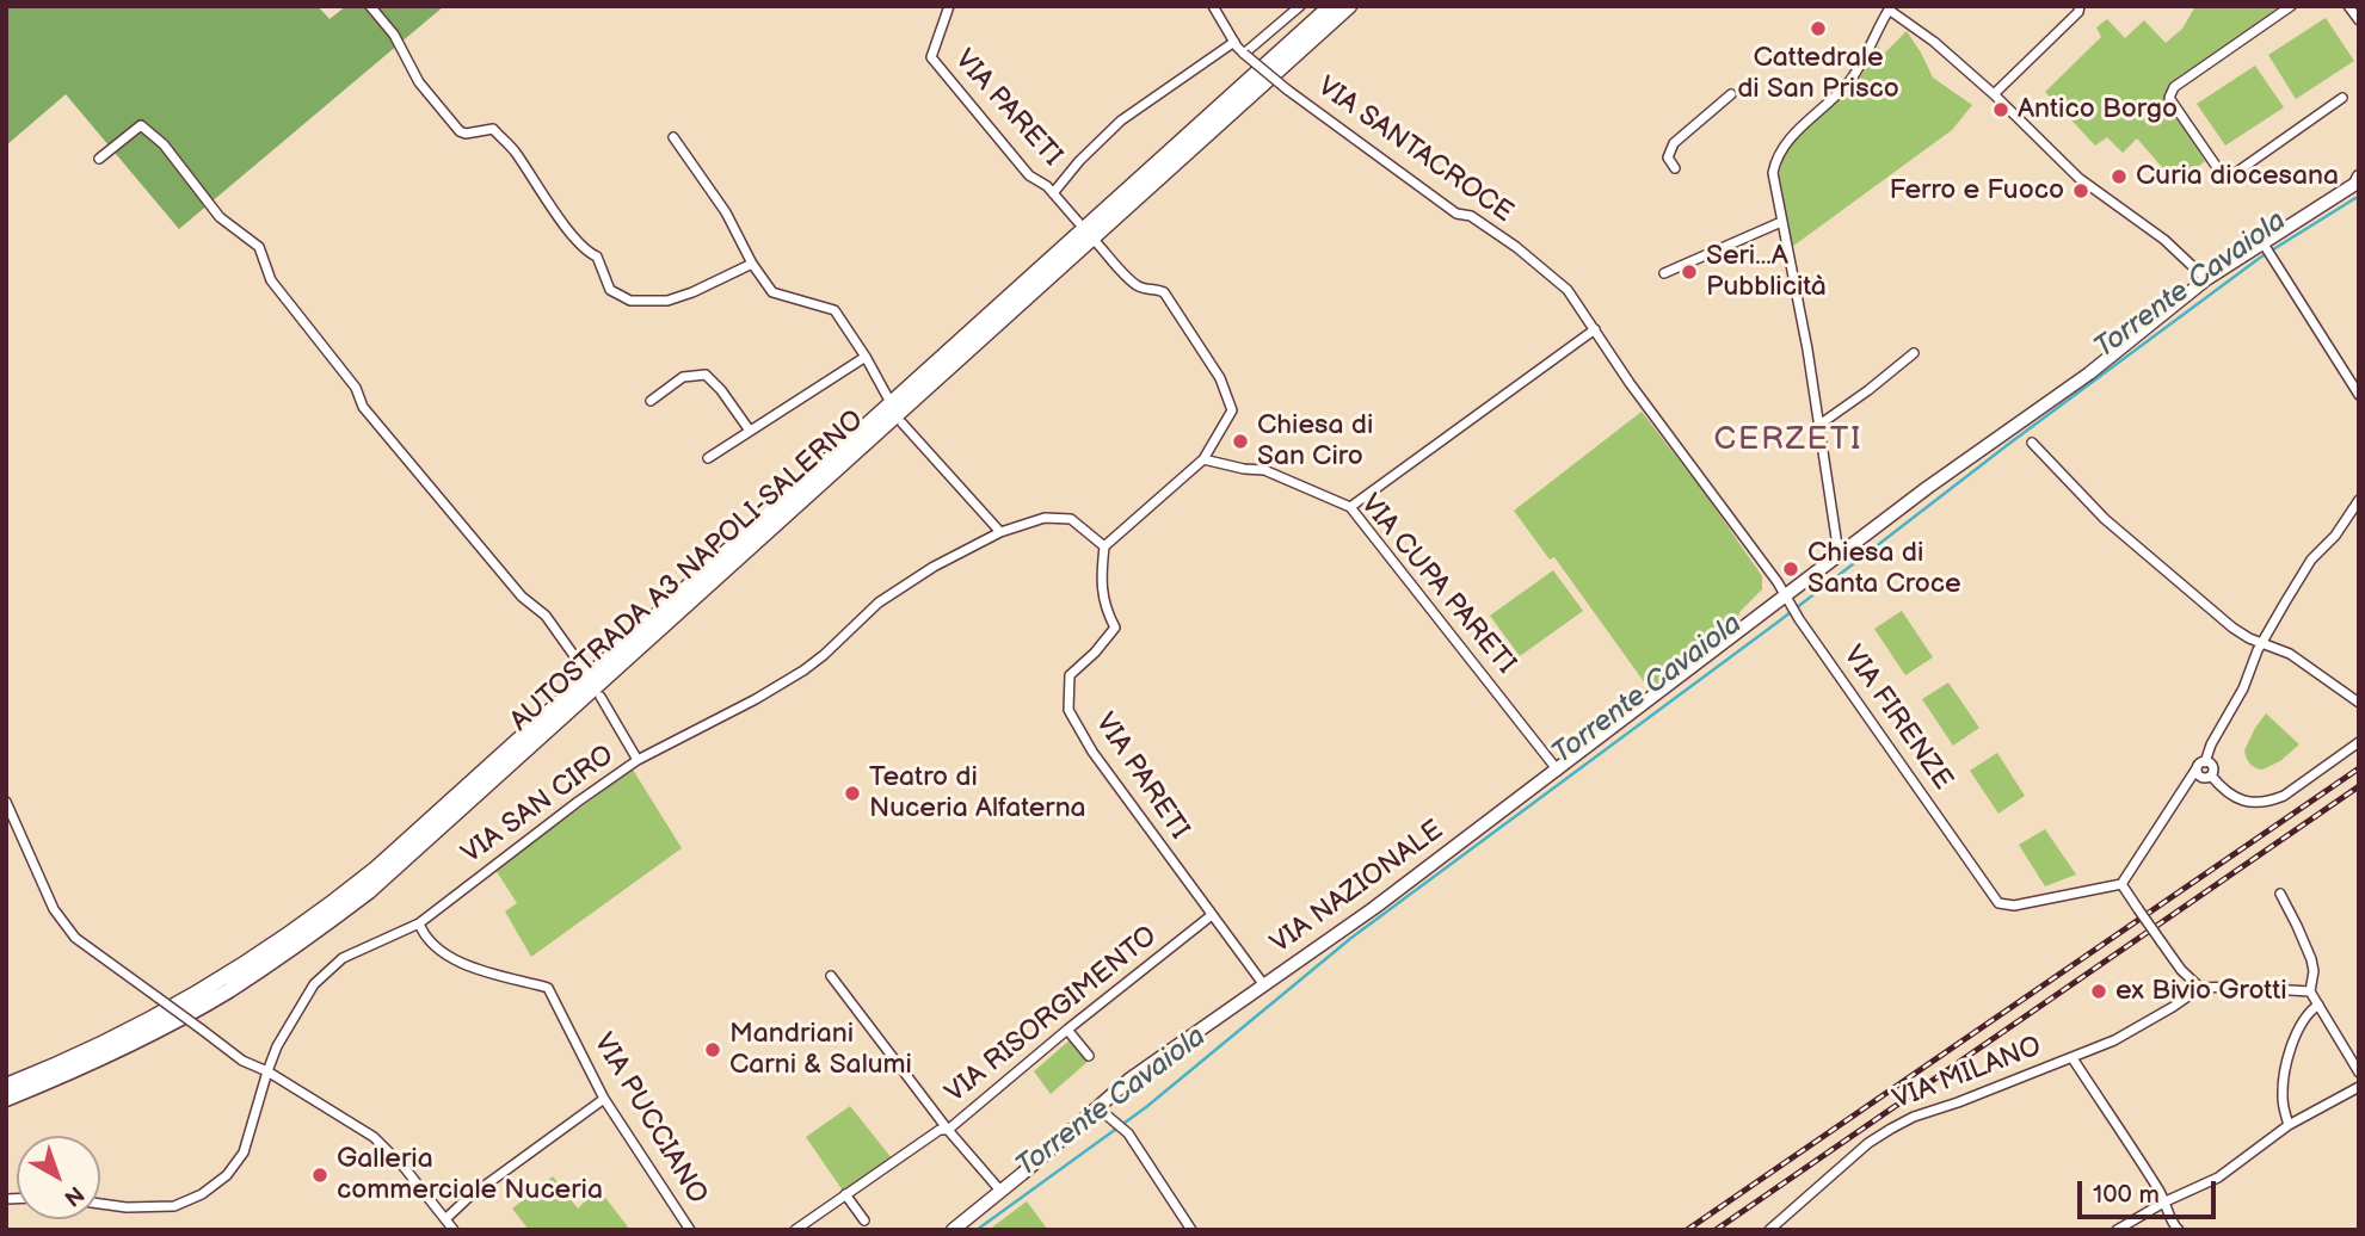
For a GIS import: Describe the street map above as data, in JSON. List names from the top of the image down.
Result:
{
  "streets": {
    "highway": ["AUTOSTRADA A3 NAPOLI-SALERNO"],
    "main road": ["VIA NAZIONALE"],
    "street": [
      "VIA PARETI",
      "VIA SANTACROCE",
      "VIA CUPA PARETI",
      "VIA FIRENZE",
      "VIA SAN CIRO",
      "VIA RISORGIMENTO",
      "VIA MILANO",
      "VIA PUCCIANO"
    ]
  },
  "crossings": [
    ["VIA PARETI", "VIA SANTACROCE"],
    ["VIA PARETI", "VIA SAN CIRO"],
    ["VIA PARETI", "VIA NAZIONALE"],
    ["VIA PARETI", "VIA RISORGIMENTO"],
    ["VIA SANTACROCE", "VIA FIRENZE"],
    ["VIA SANTACROCE", "VIA NAZIONALE"],
    ["VIA CUPA PARETI", "VIA NAZIONALE"],
    ["VIA FIRENZE", "VIA NAZIONALE"],
    ["VIA SAN CIRO", "VIA PUCCIANO"]
  ],
  "districts": ["CERZETI"],
  "water": ["Torrente Cavaiola"],
  "places": [
    "Cattedrale di San Prisco",
    "Antico Borgo",
    "Curia diocesana",
    "Ferro e Fuoco",
    "Seri...A Pubblicità",
    "Chiesa di San Ciro",
    "Chiesa di Santa Croce",
    "Teatro di Nuceria Alfaterna",
    "ex Bivio Grotti",
    "Mandriani Carni & Salumi",
    "Galleria commerciale Nuceria"
  ],
  "scale_bar": "100 m",
  "north": "bottom right"
}
